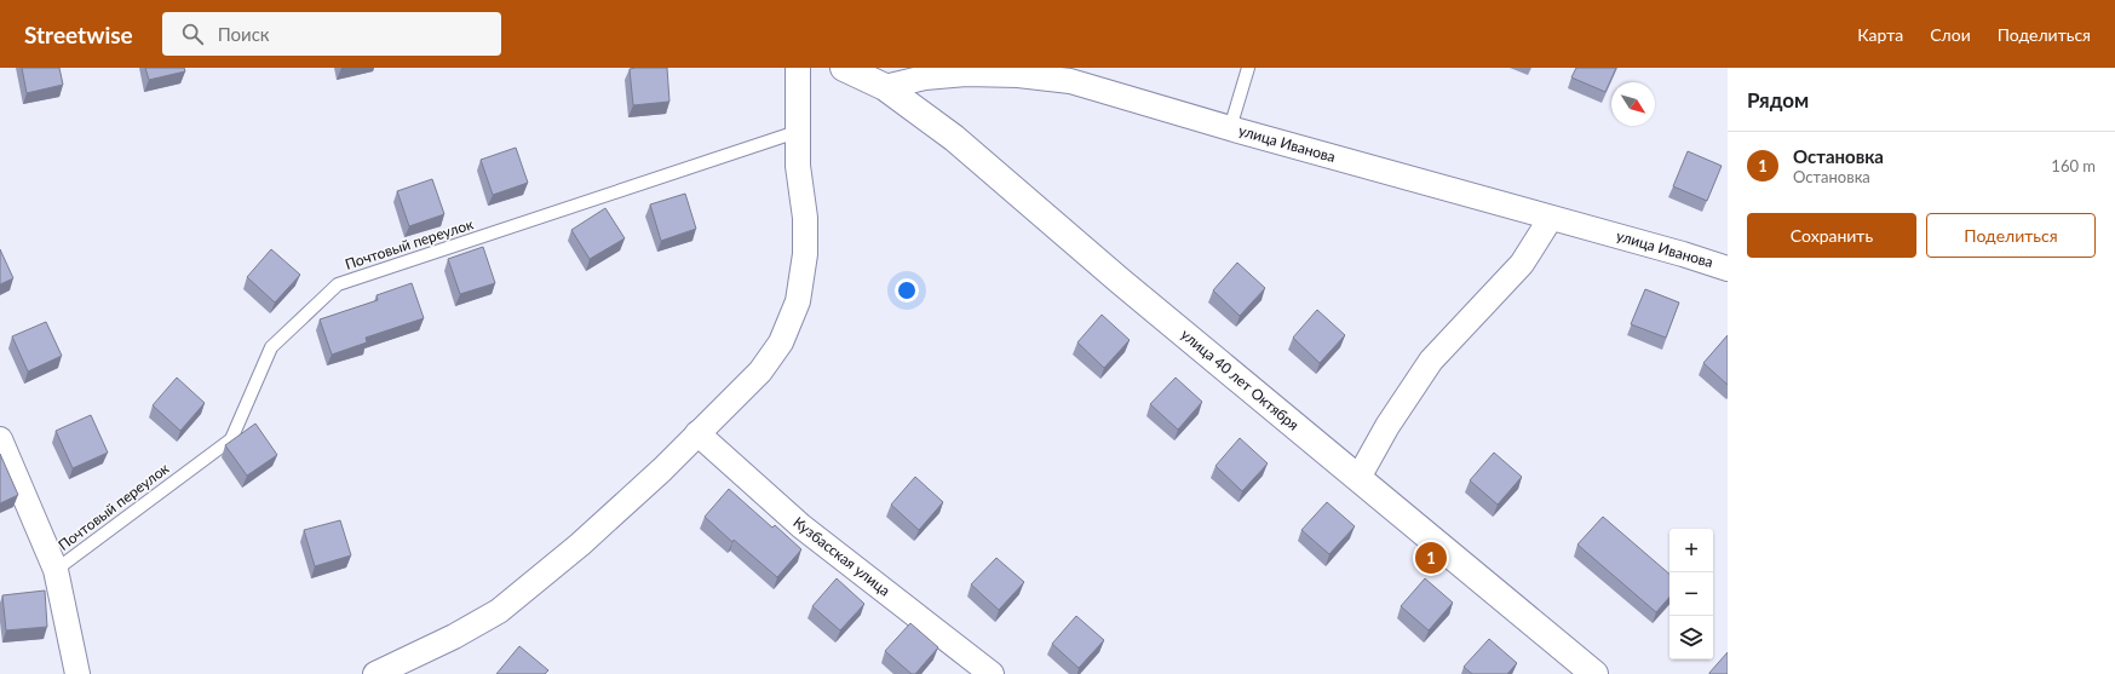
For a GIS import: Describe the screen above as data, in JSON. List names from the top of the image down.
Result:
{
  "streets": {
    "street": ["улица Иванова", "улица 40 лет Октября", "Кузбасская улица"],
    "lane": ["Почтовый переулок"]
  },
  "crossings": [
    ["улица Иванова", "улица 40 лет Октября"]
  ],
  "north": "bottom right",
  "page": {
    "header": "Streetwise",
    "search": "Поиск",
    "nav": ["Карта", "Слои", "Поделиться"],
    "heading": "Рядом",
    "list": [
      {
        "mark": "1",
        "name": "Остановка",
        "note": "Остановка",
        "value": "160 m"
      }
    ],
    "buttons": ["Сохранить", "Поделиться"],
    "map_buttons": ["+", "−"],
    "pins": "1"
  }
}
